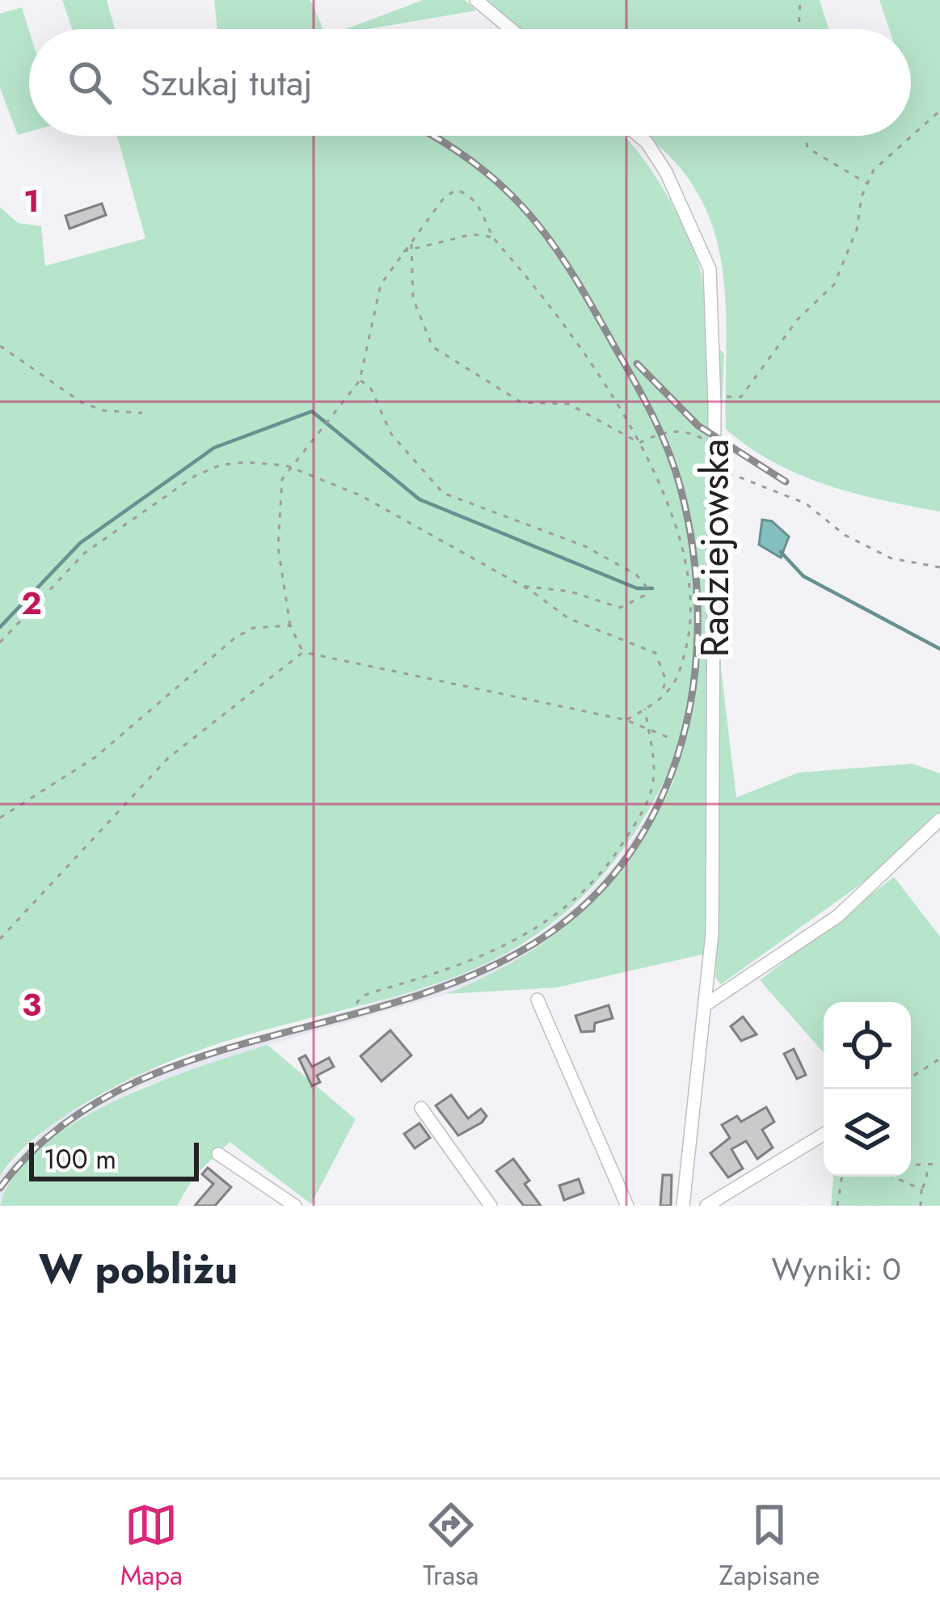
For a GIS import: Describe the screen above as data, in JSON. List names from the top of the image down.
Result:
{
  "streets": {
    "street": ["Radziejowska"]
  },
  "scale_bar": "100 m",
  "page": {
    "search": "Szukaj tutaj",
    "scale": "100 m",
    "heading": ["W pobliżu", "Wyniki: 0"],
    "nav": ["Mapa", "Trasa", "Zapisane"]
  },
  "grid": {
    "rows": ["1", "2", "3"]
  }
}
